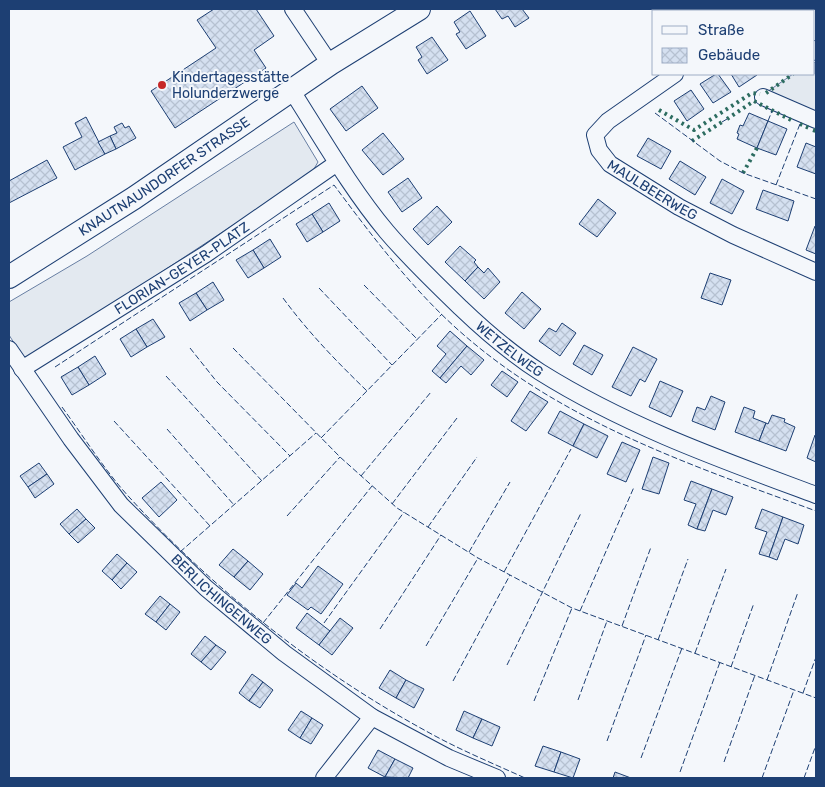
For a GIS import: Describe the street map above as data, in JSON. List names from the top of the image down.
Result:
{
  "streets": {
    "main road": ["KNAUTNAUNDORFER STRASSE"],
    "street": [
      "MAULBEERWEG",
      "FLORIAN-GEYER-PLATZ",
      "WETZELWEG",
      "BERLICHINGENWEG"
    ]
  },
  "crossings": [
    ["KNAUTNAUNDORFER STRASSE", "WETZELWEG"],
    ["FLORIAN-GEYER-PLATZ", "WETZELWEG"],
    ["FLORIAN-GEYER-PLATZ", "BERLICHINGENWEG"]
  ],
  "places": ["Kindertagesstätte Holunderzwerge"],
  "legend": ["Straße", "Gebäude"]
}
